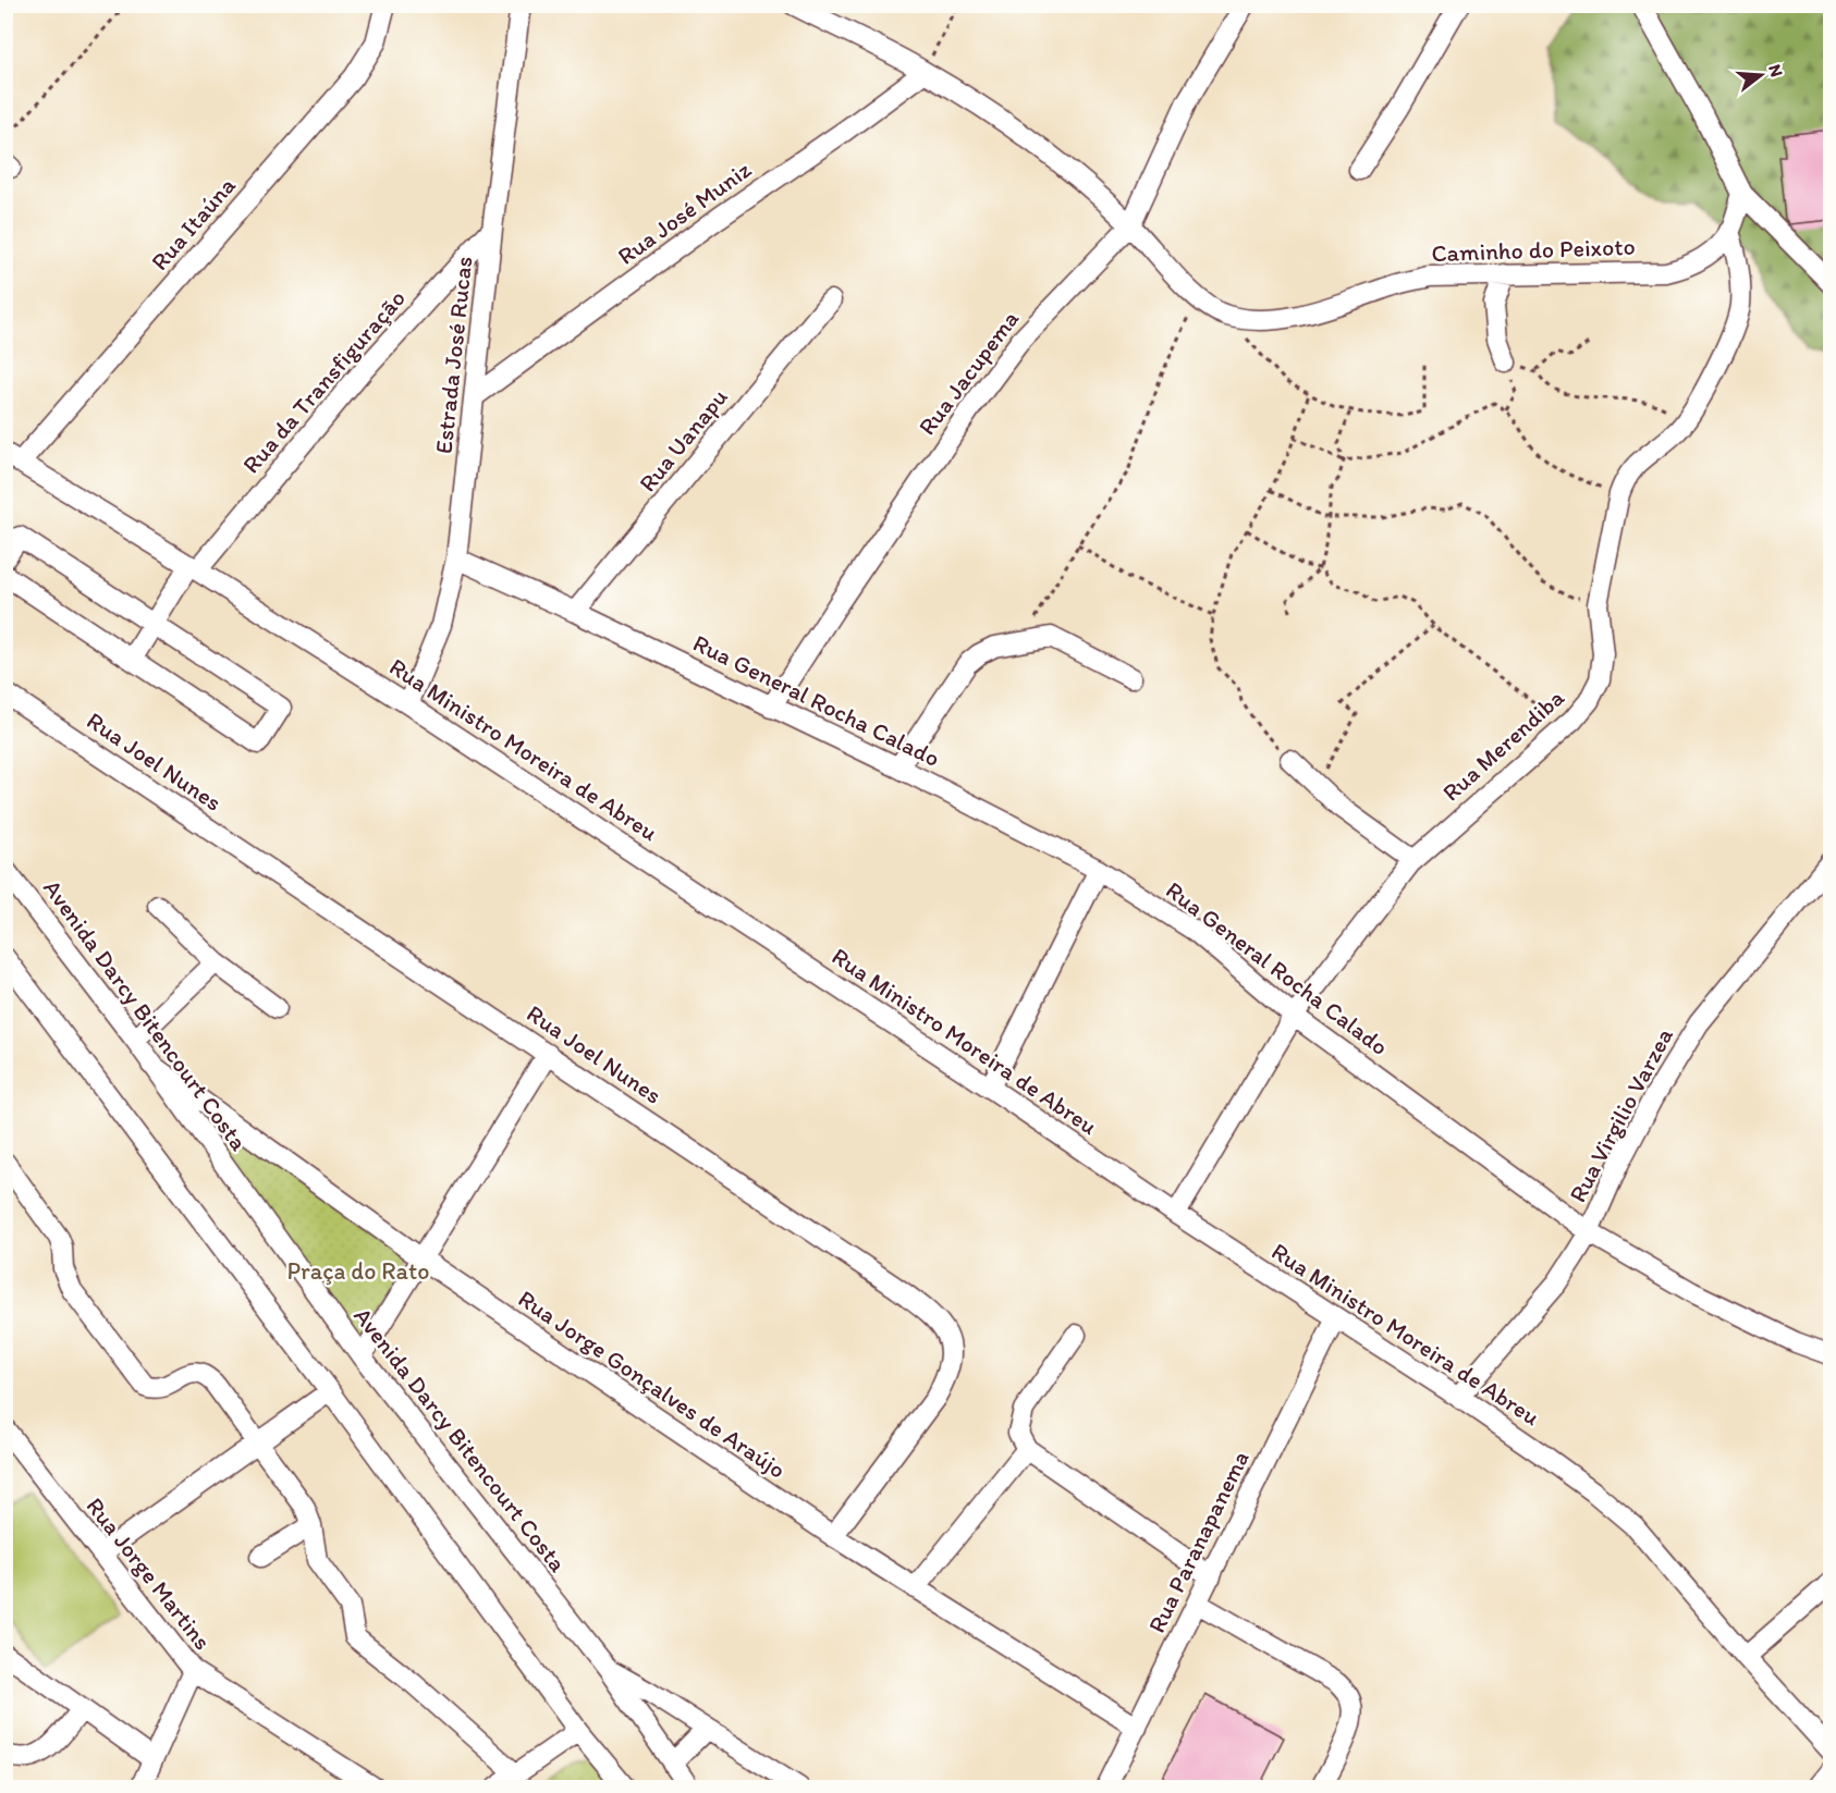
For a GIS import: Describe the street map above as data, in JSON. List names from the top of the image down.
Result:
{
  "streets": {
    "street": [
      "Rua José Muniz",
      "Rua Itaúna",
      "Caminho do Peixoto",
      "Estrada José Rucas",
      "Rua Jacupema",
      "Rua da Transfiguração",
      "Rua Uanapu",
      "Rua General Rocha Calado",
      "Rua Merendiba",
      "Rua Ministro Moreira de Abreu",
      "Rua Joel Nunes",
      "Avenida Darcy Bitencourt Costa",
      "Rua Virgilio Varzea",
      "Rua Jorge Gonçalves de Araújo",
      "Rua Paranapanema",
      "Rua Jorge Martins"
    ]
  },
  "crossings": [
    ["Rua José Muniz", "Caminho do Peixoto"],
    ["Rua José Muniz", "Estrada José Rucas"],
    ["Rua Itaúna", "Rua Ministro Moreira de Abreu"],
    ["Caminho do Peixoto", "Rua Jacupema"],
    ["Caminho do Peixoto", "Rua Merendiba"],
    ["Estrada José Rucas", "Rua da Transfiguração"],
    ["Estrada José Rucas", "Rua General Rocha Calado"],
    ["Estrada José Rucas", "Rua Ministro Moreira de Abreu"],
    ["Rua Jacupema", "Rua General Rocha Calado"],
    ["Rua da Transfiguração", "Rua Ministro Moreira de Abreu"],
    ["Rua Uanapu", "Rua General Rocha Calado"],
    ["Rua General Rocha Calado", "Rua Merendiba"],
    ["Rua General Rocha Calado", "Rua Virgilio Varzea"],
    ["Rua Merendiba", "Rua Ministro Moreira de Abreu"],
    ["Rua Ministro Moreira de Abreu", "Rua Virgilio Varzea"],
    ["Rua Ministro Moreira de Abreu", "Rua Paranapanema"],
    ["Rua Joel Nunes", "Rua Jorge Gonçalves de Araújo"],
    ["Avenida Darcy Bitencourt Costa", "Rua Jorge Gonçalves de Araújo"],
    ["Rua Jorge Gonçalves de Araújo", "Rua Paranapanema"]
  ],
  "parks": ["Praça do Rato"],
  "north": "right"
}
